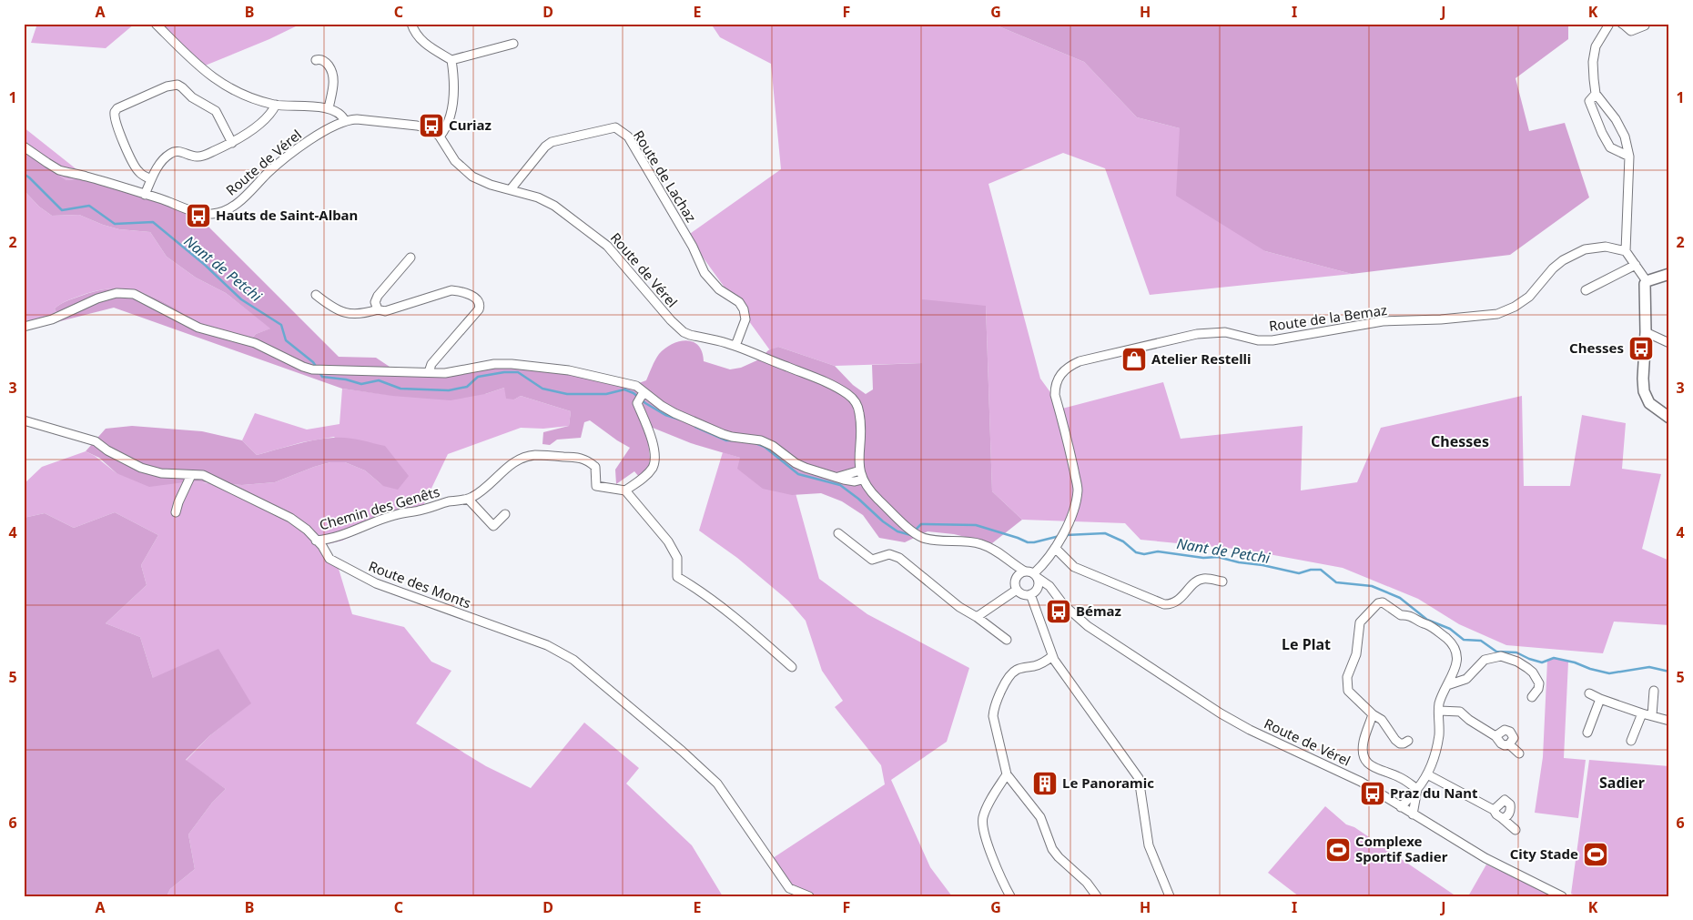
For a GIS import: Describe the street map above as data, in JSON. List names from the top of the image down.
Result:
{
  "streets": {
    "street": [
      "Route de Vérel",
      "Route de Lachaz",
      "Route de la Bemaz",
      "Chemin des Genêts",
      "Route des Monts"
    ]
  },
  "crossings": [
    ["Route de Vérel", "Route de Lachaz"],
    ["Route de Vérel", "Route de la Bemaz"],
    ["Chemin des Genêts", "Route des Monts"]
  ],
  "districts": ["Chesses", "Le Plat", "Sadier"],
  "water": ["Nant de Petchi"],
  "places": {
    "bus stop": [
      "Curiaz",
      "Hauts de Saint-Alban",
      "Chesses",
      "Bémaz",
      "Praz du Nant"
    ],
    "shop": ["Atelier Restelli"],
    "building": ["Le Panoramic"],
    "sports": ["Complexe Sportif Sadier", "City Stade"]
  },
  "grid": {
    "columns": [
      "A",
      "B",
      "C",
      "D",
      "E",
      "F",
      "G",
      "H",
      "I",
      "J",
      "K"
    ],
    "rows": [
      "1",
      "2",
      "3",
      "4",
      "5",
      "6"
    ]
  }
}
